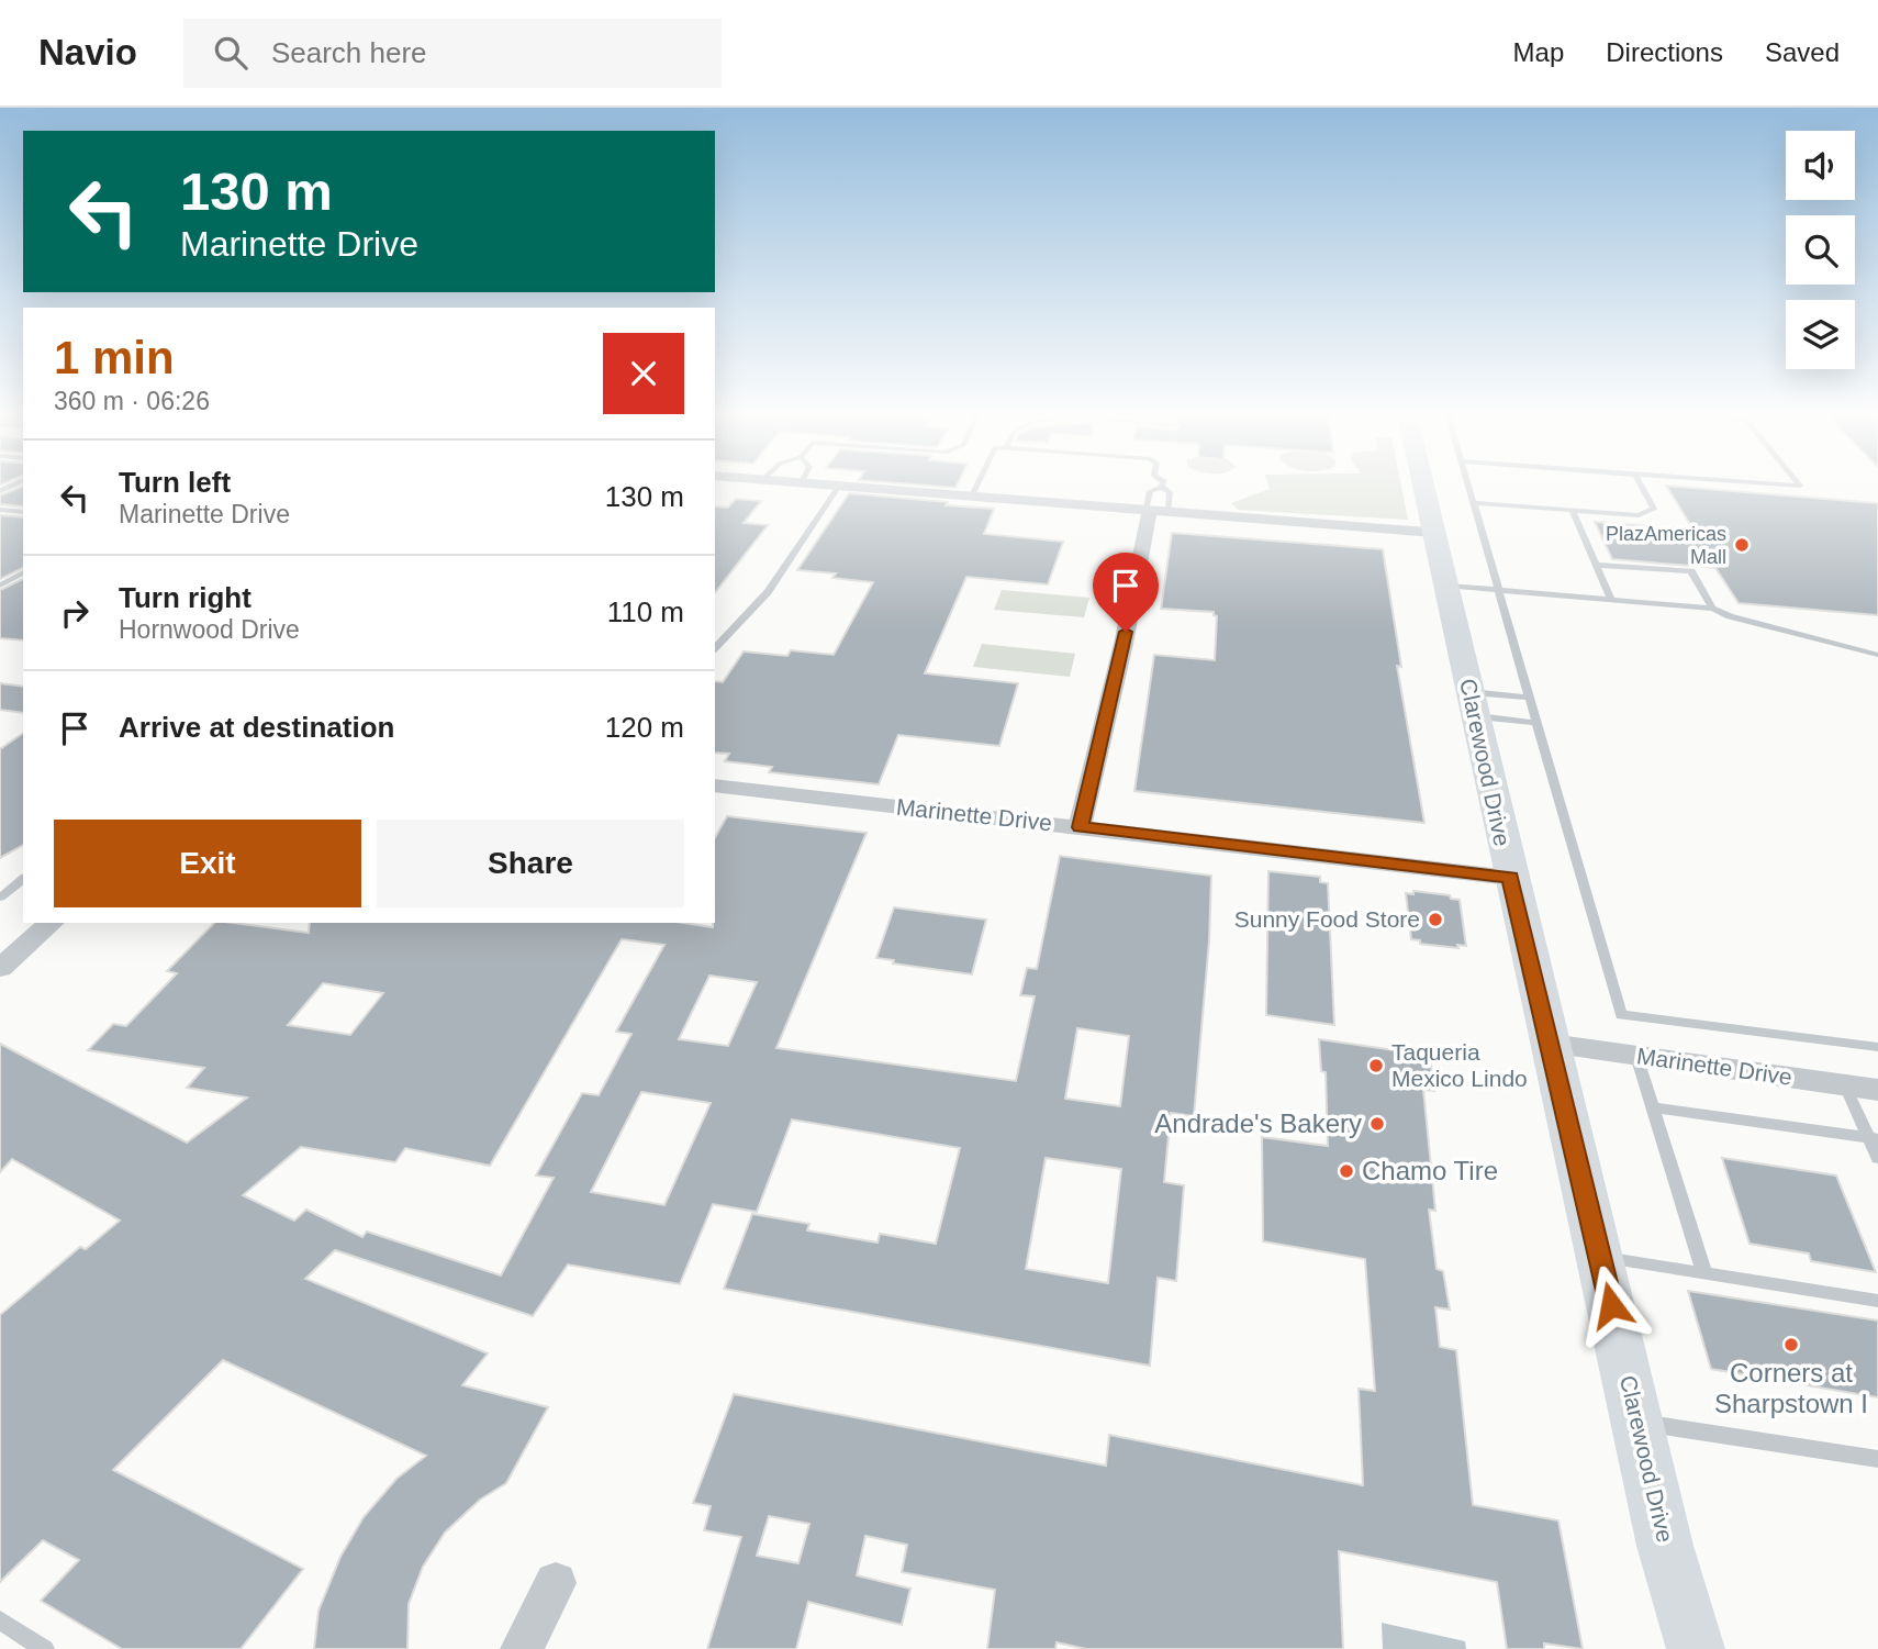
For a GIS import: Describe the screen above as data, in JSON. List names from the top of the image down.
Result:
{
  "streets": {
    "street": ["Clarewood Drive", "Marinette Drive"]
  },
  "crossings": [
    ["Clarewood Drive", "Marinette Drive"]
  ],
  "places": [
    "PlazAmericas Mall",
    "Sunny Food Store",
    "Taqueria Mexico Lindo",
    "Andrade's Bakery",
    "Chamo Tire",
    "Corners at Sharpstown I"
  ],
  "page": {
    "header": "Navio",
    "search": "Search here",
    "nav": ["Map", "Directions", "Saved"],
    "turn": ["130 m", "Marinette Drive"],
    "heading": ["1 min", "360 m · 06:26"],
    "list": [
      {
        "name": "Turn left",
        "note": "Marinette Drive",
        "value": "130 m"
      },
      {
        "name": "Turn right",
        "note": "Hornwood Drive",
        "value": "110 m"
      },
      {
        "name": "Arrive at destination",
        "value": "120 m"
      }
    ],
    "buttons": ["Exit", "Share"]
  }
}
